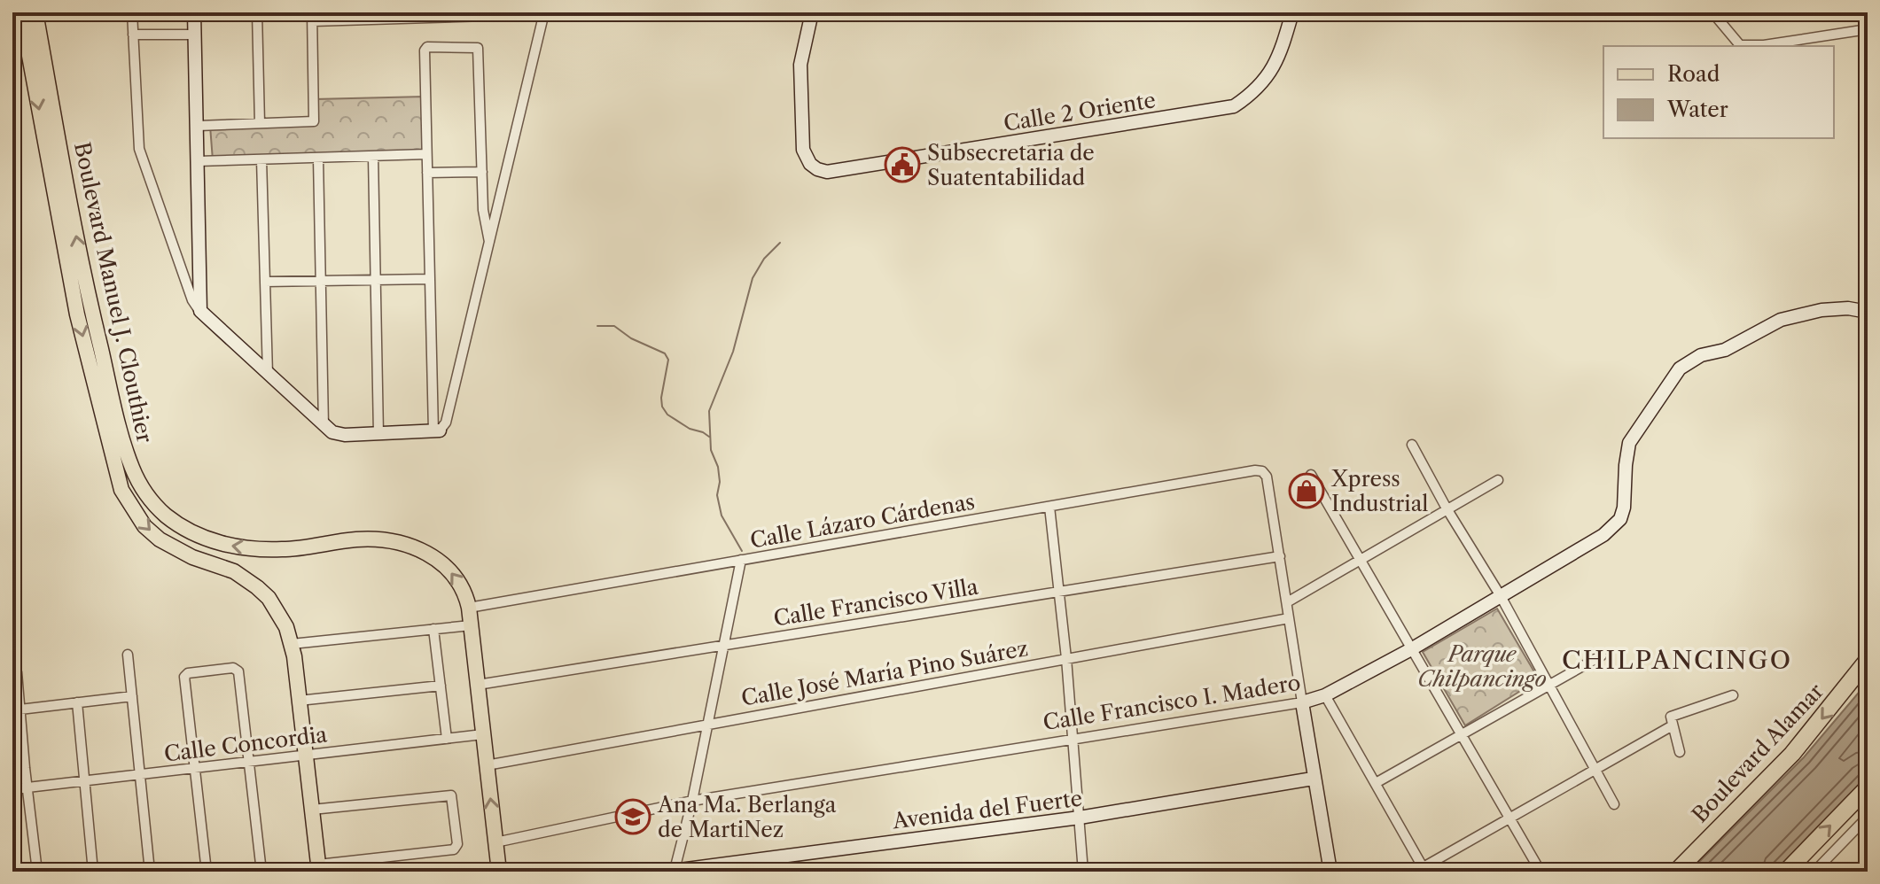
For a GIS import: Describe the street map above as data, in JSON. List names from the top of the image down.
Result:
{
  "streets": {
    "highway": ["Boulevard Alamar"],
    "main road": ["Boulevard Manuel J. Clouthier"],
    "street": [
      "Calle 2 Oriente",
      "Calle Lázaro Cárdenas",
      "Calle Francisco Villa",
      "Calle José María Pino Suárez",
      "Calle Francisco I. Madero",
      "Calle Concordia",
      "Avenida del Fuerte"
    ]
  },
  "crossings": [
    ["Boulevard Manuel J. Clouthier", "Calle Lázaro Cárdenas"],
    ["Boulevard Manuel J. Clouthier", "Calle Francisco Villa"],
    ["Boulevard Manuel J. Clouthier", "Calle José María Pino Suárez"],
    ["Boulevard Manuel J. Clouthier", "Calle Francisco I. Madero"],
    ["Boulevard Manuel J. Clouthier", "Calle Concordia"],
    ["Calle Lázaro Cárdenas", "Calle Francisco Villa"]
  ],
  "districts": ["CHILPANCINGO"],
  "parks": ["Parque Chilpancingo"],
  "places": {
    "public building": ["Subsecretaria de Suatentabilidad"],
    "shop": ["Xpress Industrial"],
    "school or university": ["Ana Ma. Berlanga de MartiNez"]
  },
  "legend": ["Road", "Water"]
}
